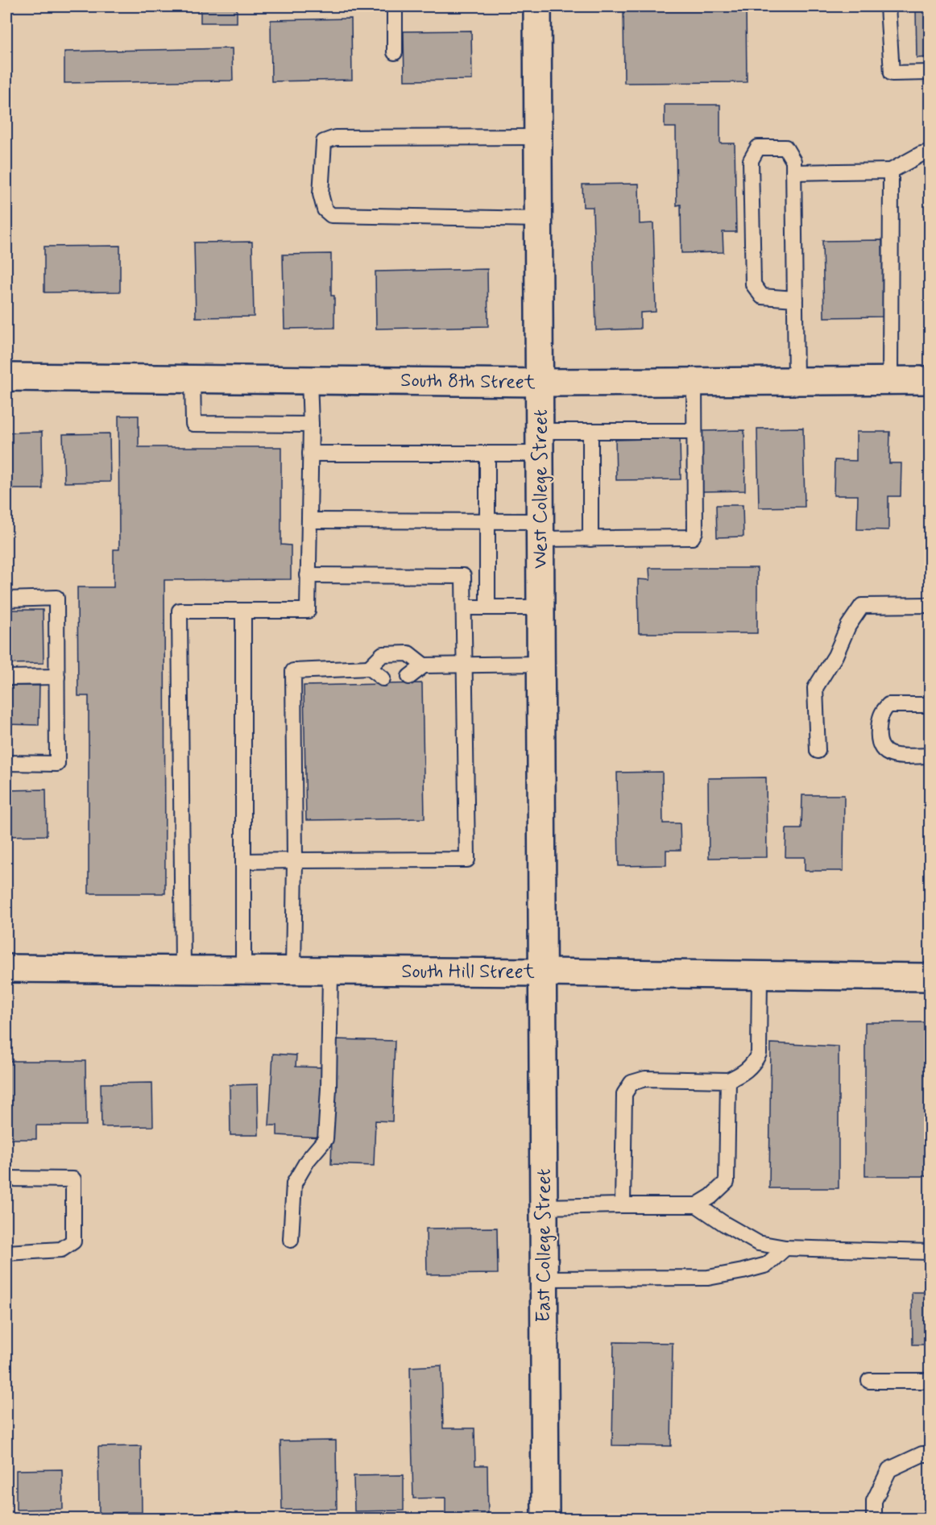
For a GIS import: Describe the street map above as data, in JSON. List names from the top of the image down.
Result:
{
  "streets": {
    "street": [
      "South 8th Street",
      "West College Street",
      "South Hill Street",
      "East College Street"
    ]
  },
  "crossings": [
    ["South 8th Street", "West College Street"],
    ["West College Street", "South Hill Street"],
    ["West College Street", "East College Street"],
    ["South Hill Street", "East College Street"]
  ]
}
